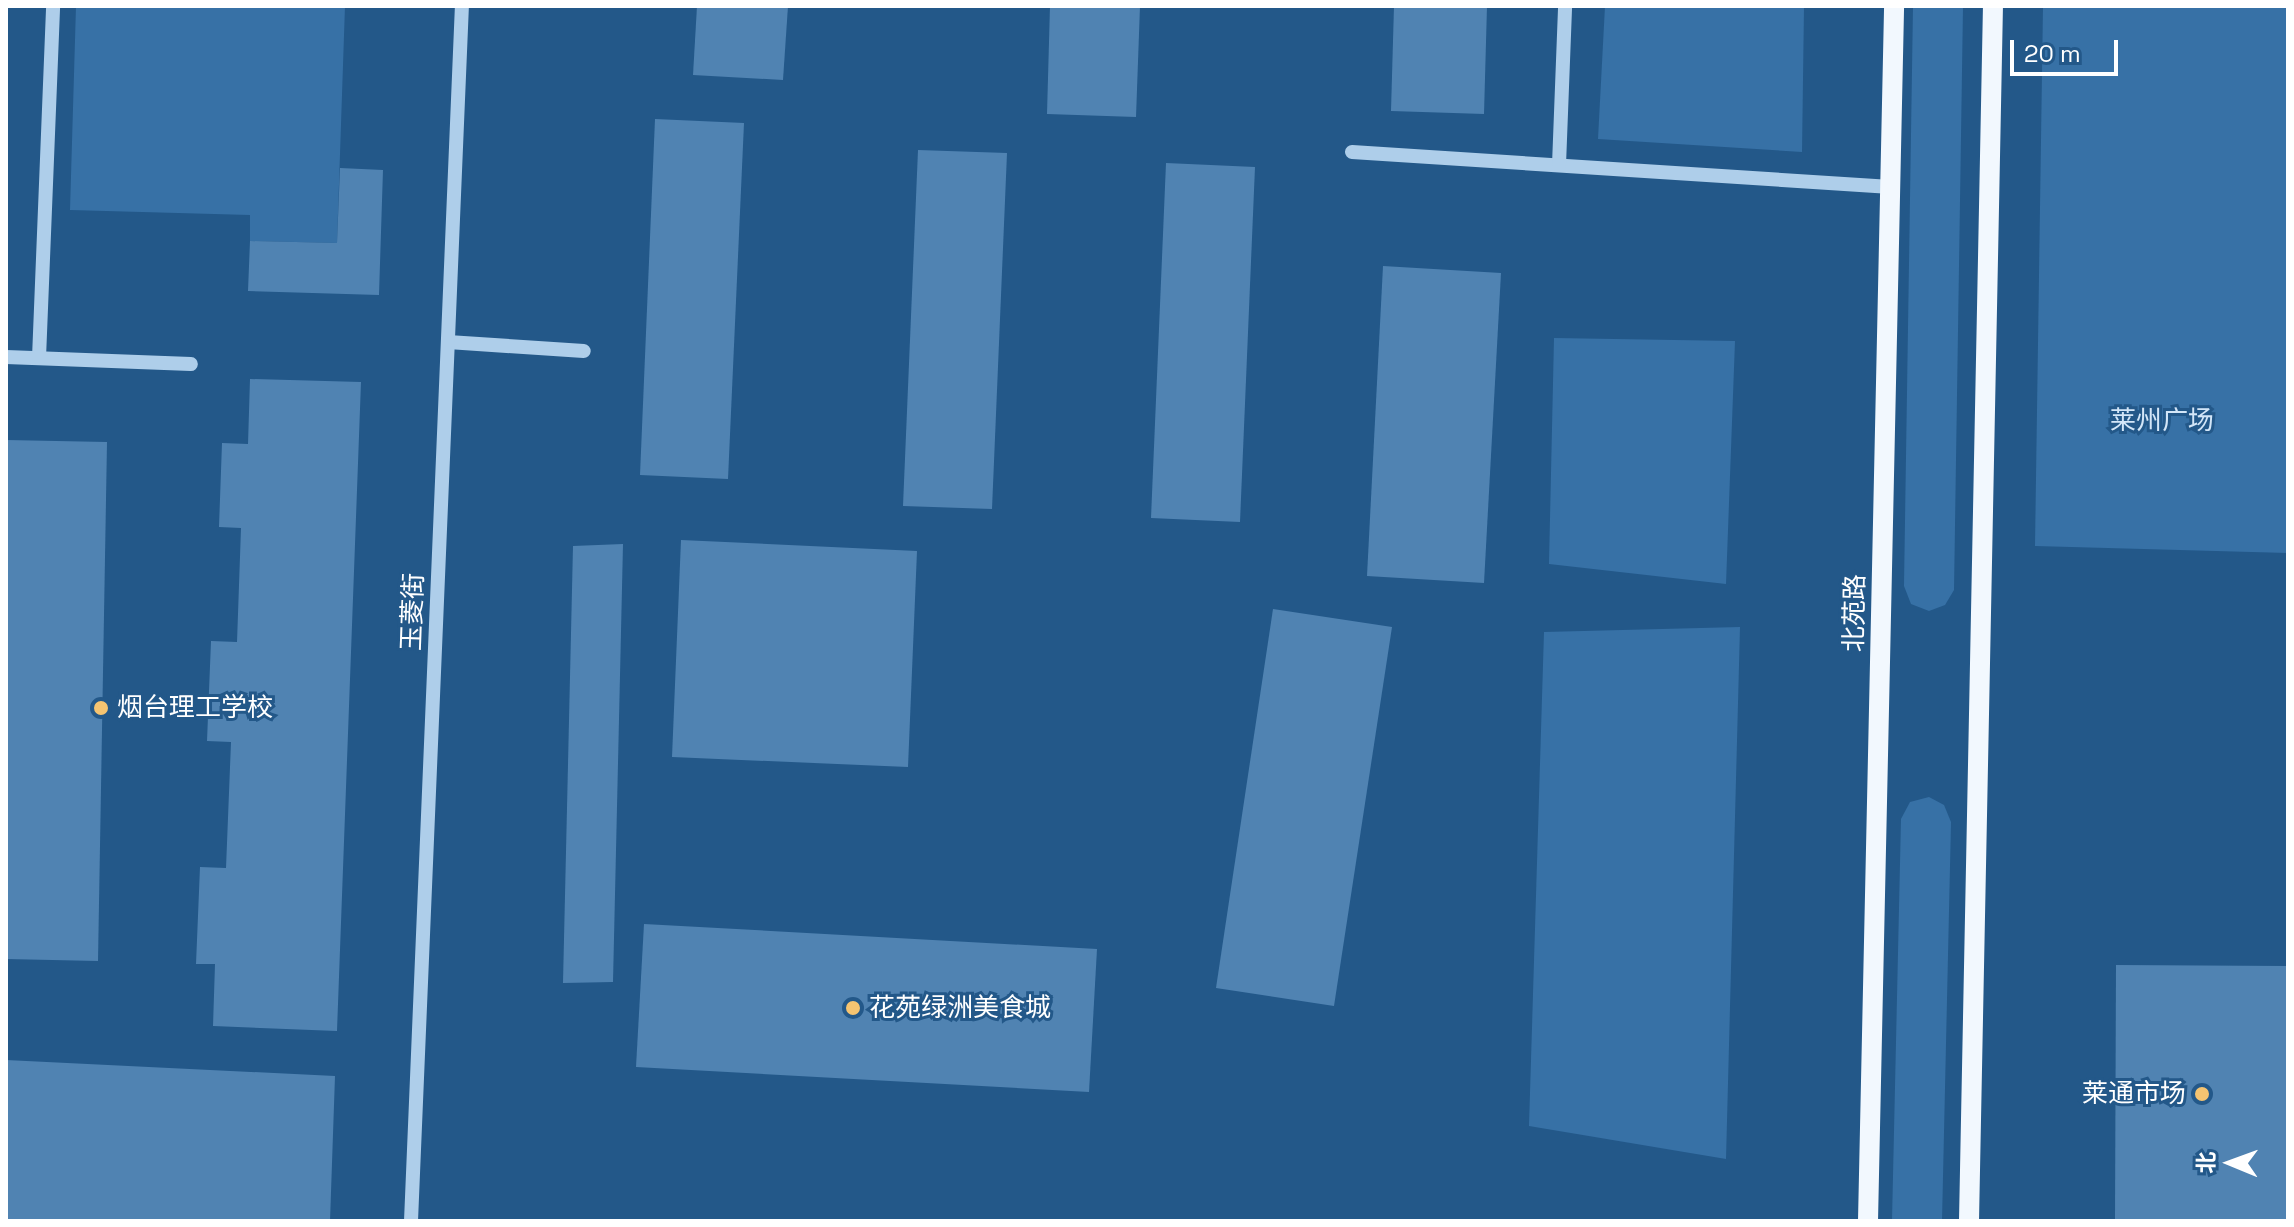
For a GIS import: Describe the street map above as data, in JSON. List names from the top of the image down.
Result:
{
  "streets": {
    "main road": ["北苑路"],
    "street": ["玉菱街"]
  },
  "parks": ["莱州广场"],
  "places": ["烟台理工学校", "花苑绿洲美食城", "莱通市场"],
  "scale_bar": "20 m",
  "north": "left"
}
